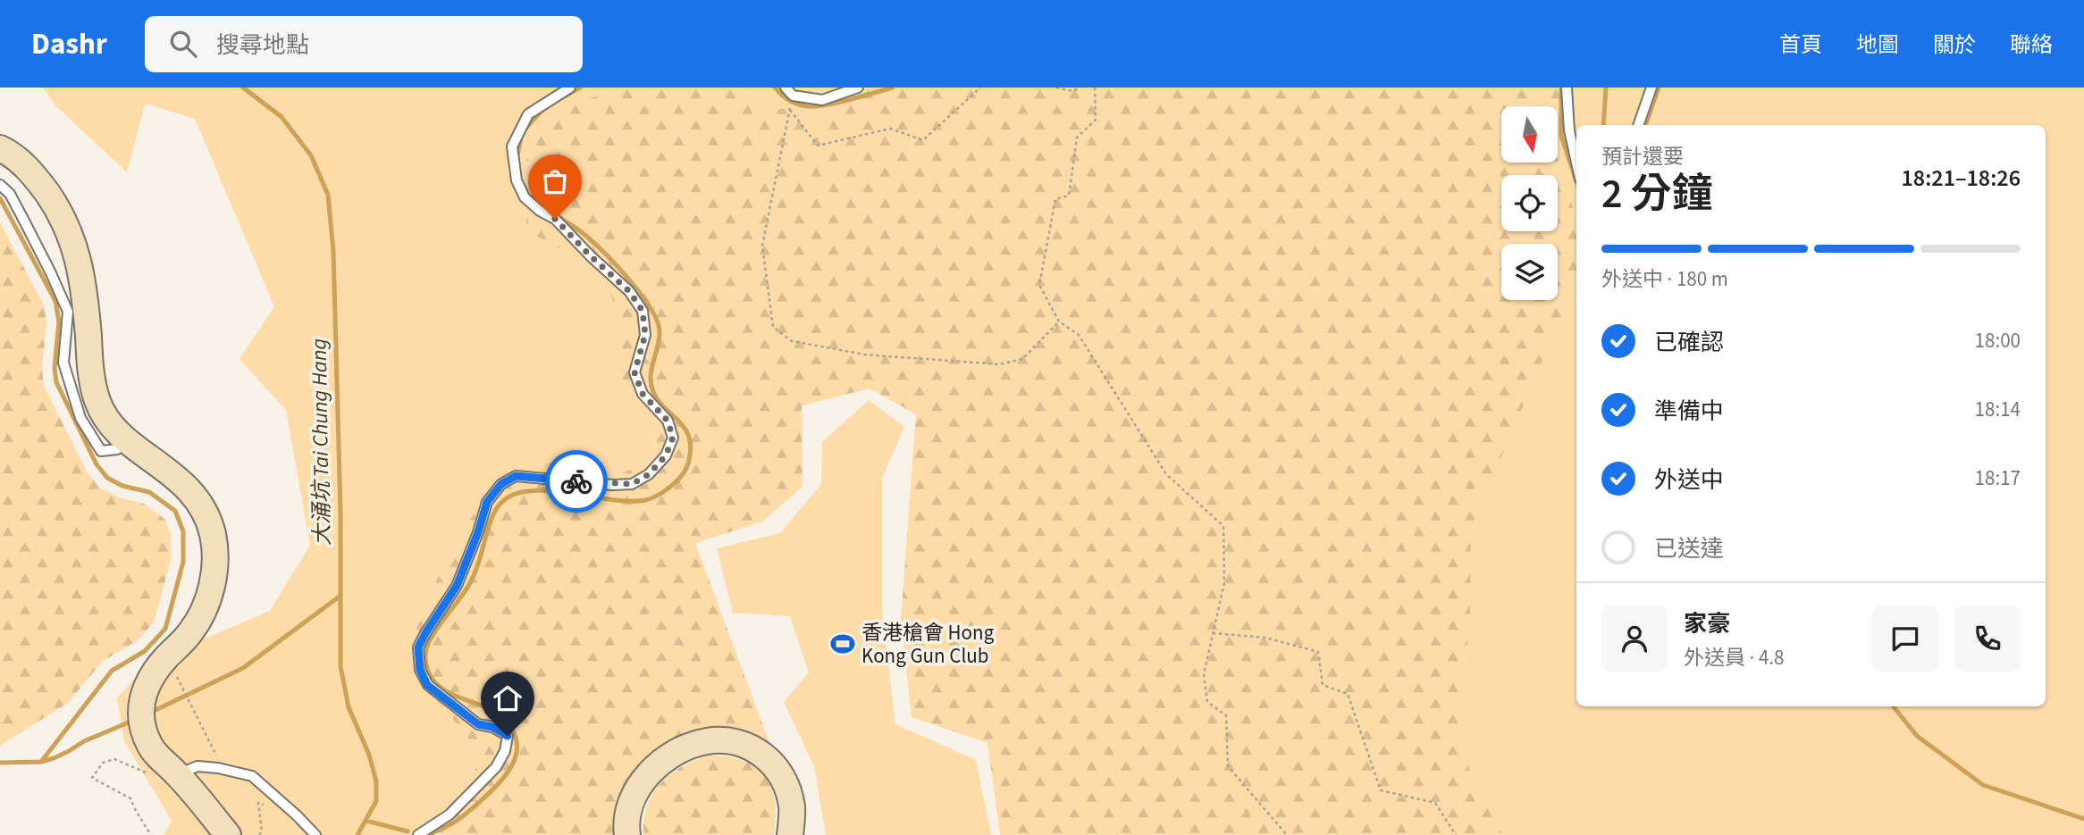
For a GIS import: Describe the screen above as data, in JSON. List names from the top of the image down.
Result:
{
  "water": ["大涌坑 Tai Chung Hang"],
  "places": {
    "sports": ["香港槍會 Hong Kong Gun Club"]
  },
  "north": "bottom",
  "page": {
    "header": "Dashr",
    "search": "搜尋地點",
    "nav": [
      "首頁",
      "地圖",
      "關於",
      "聯絡"
    ],
    "heading": ["2 分鐘", "預計還要", "18:21–18:26"],
    "panel": ["家豪", "外送員 · 4.8"],
    "bar": "外送中 · 180 m",
    "list": [
      ["已確認", "18:00"],
      ["準備中", "18:14"],
      ["外送中", "18:17"],
      "已送達"
    ]
  }
}
